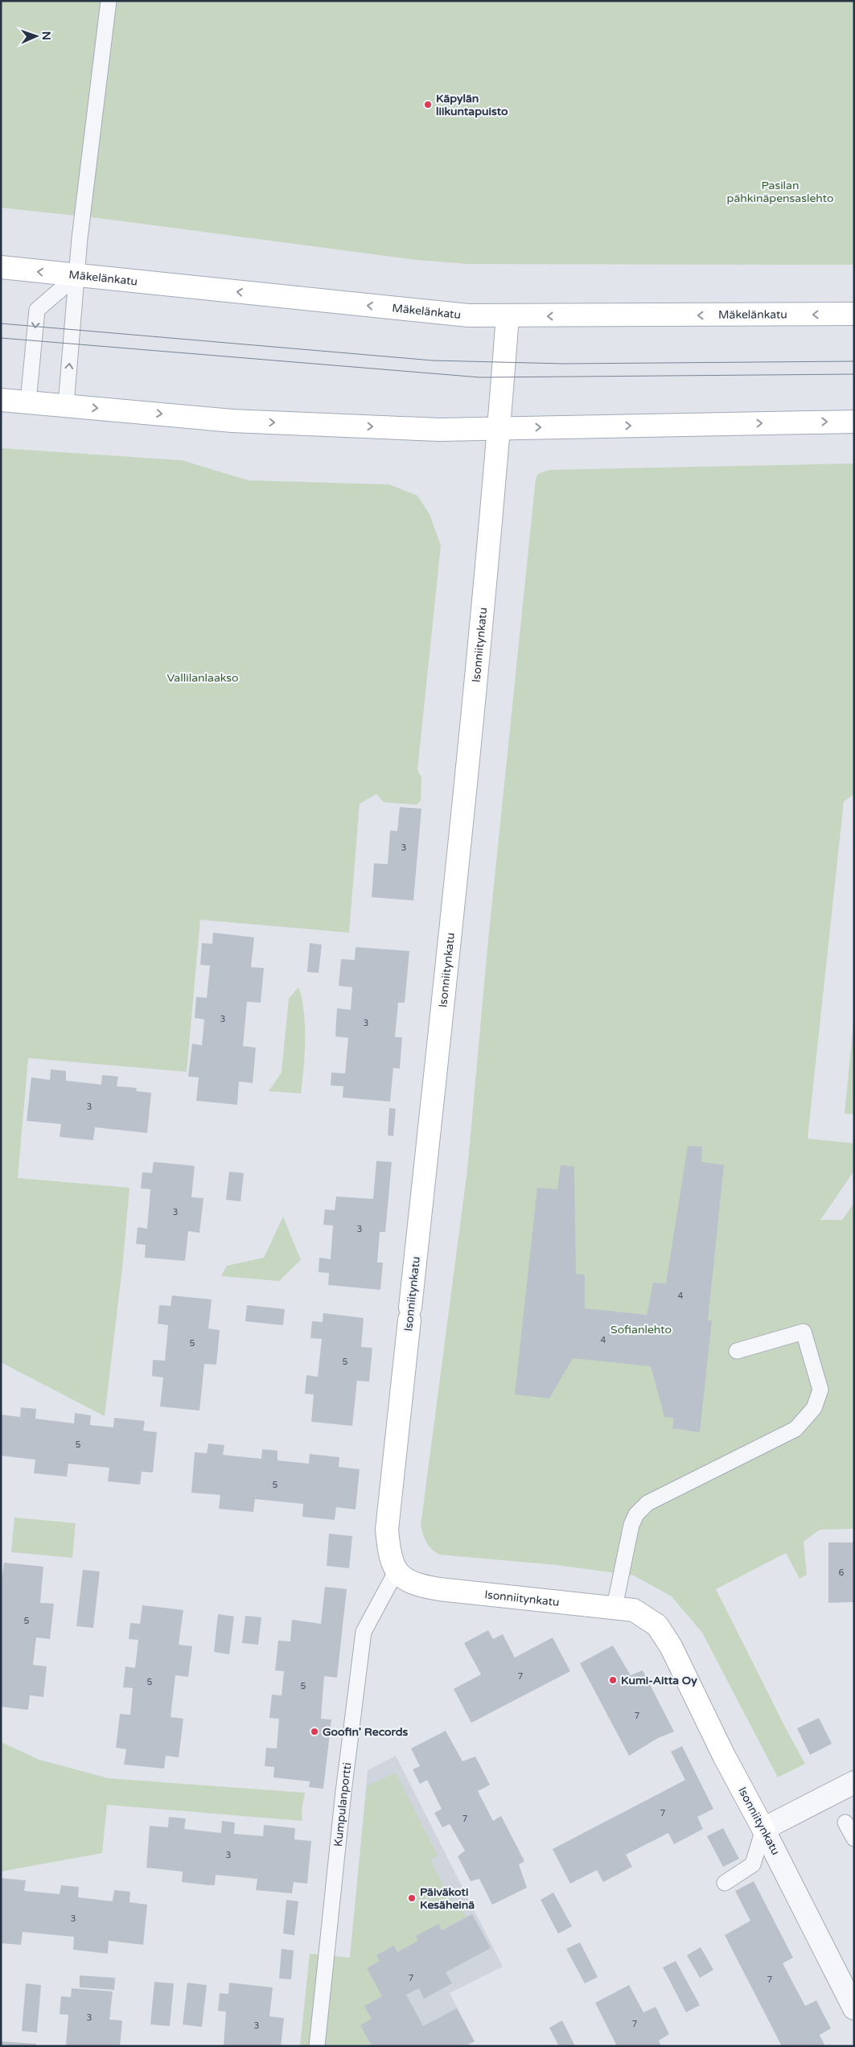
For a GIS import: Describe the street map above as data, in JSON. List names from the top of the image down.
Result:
{
  "streets": {
    "street": ["Mäkelänkatu", "Isonniitynkatu"],
    "lane": ["Kumpulanportti"]
  },
  "crossings": [
    ["Mäkelänkatu", "Isonniitynkatu"],
    ["Isonniitynkatu", "Kumpulanportti"]
  ],
  "parks": ["Pasilan pähkinäpensaslehto", "Vallilanlaakso", "Sofianlehto"],
  "places": [
    "Käpylän liikuntapuisto",
    "Kumi-Aitta Oy",
    "Goofin' Records",
    "Päiväkoti Kesäheinä"
  ],
  "house_numbers": [
    "3",
    "3",
    "3",
    "3",
    "3",
    "3",
    "4",
    "4",
    "5",
    "5",
    "5",
    "5",
    "6",
    "5",
    "7",
    "5",
    "5",
    "7",
    "7",
    "7",
    "3",
    "3",
    "7",
    "7",
    "3",
    "7",
    "3"
  ],
  "north": "right"
}
